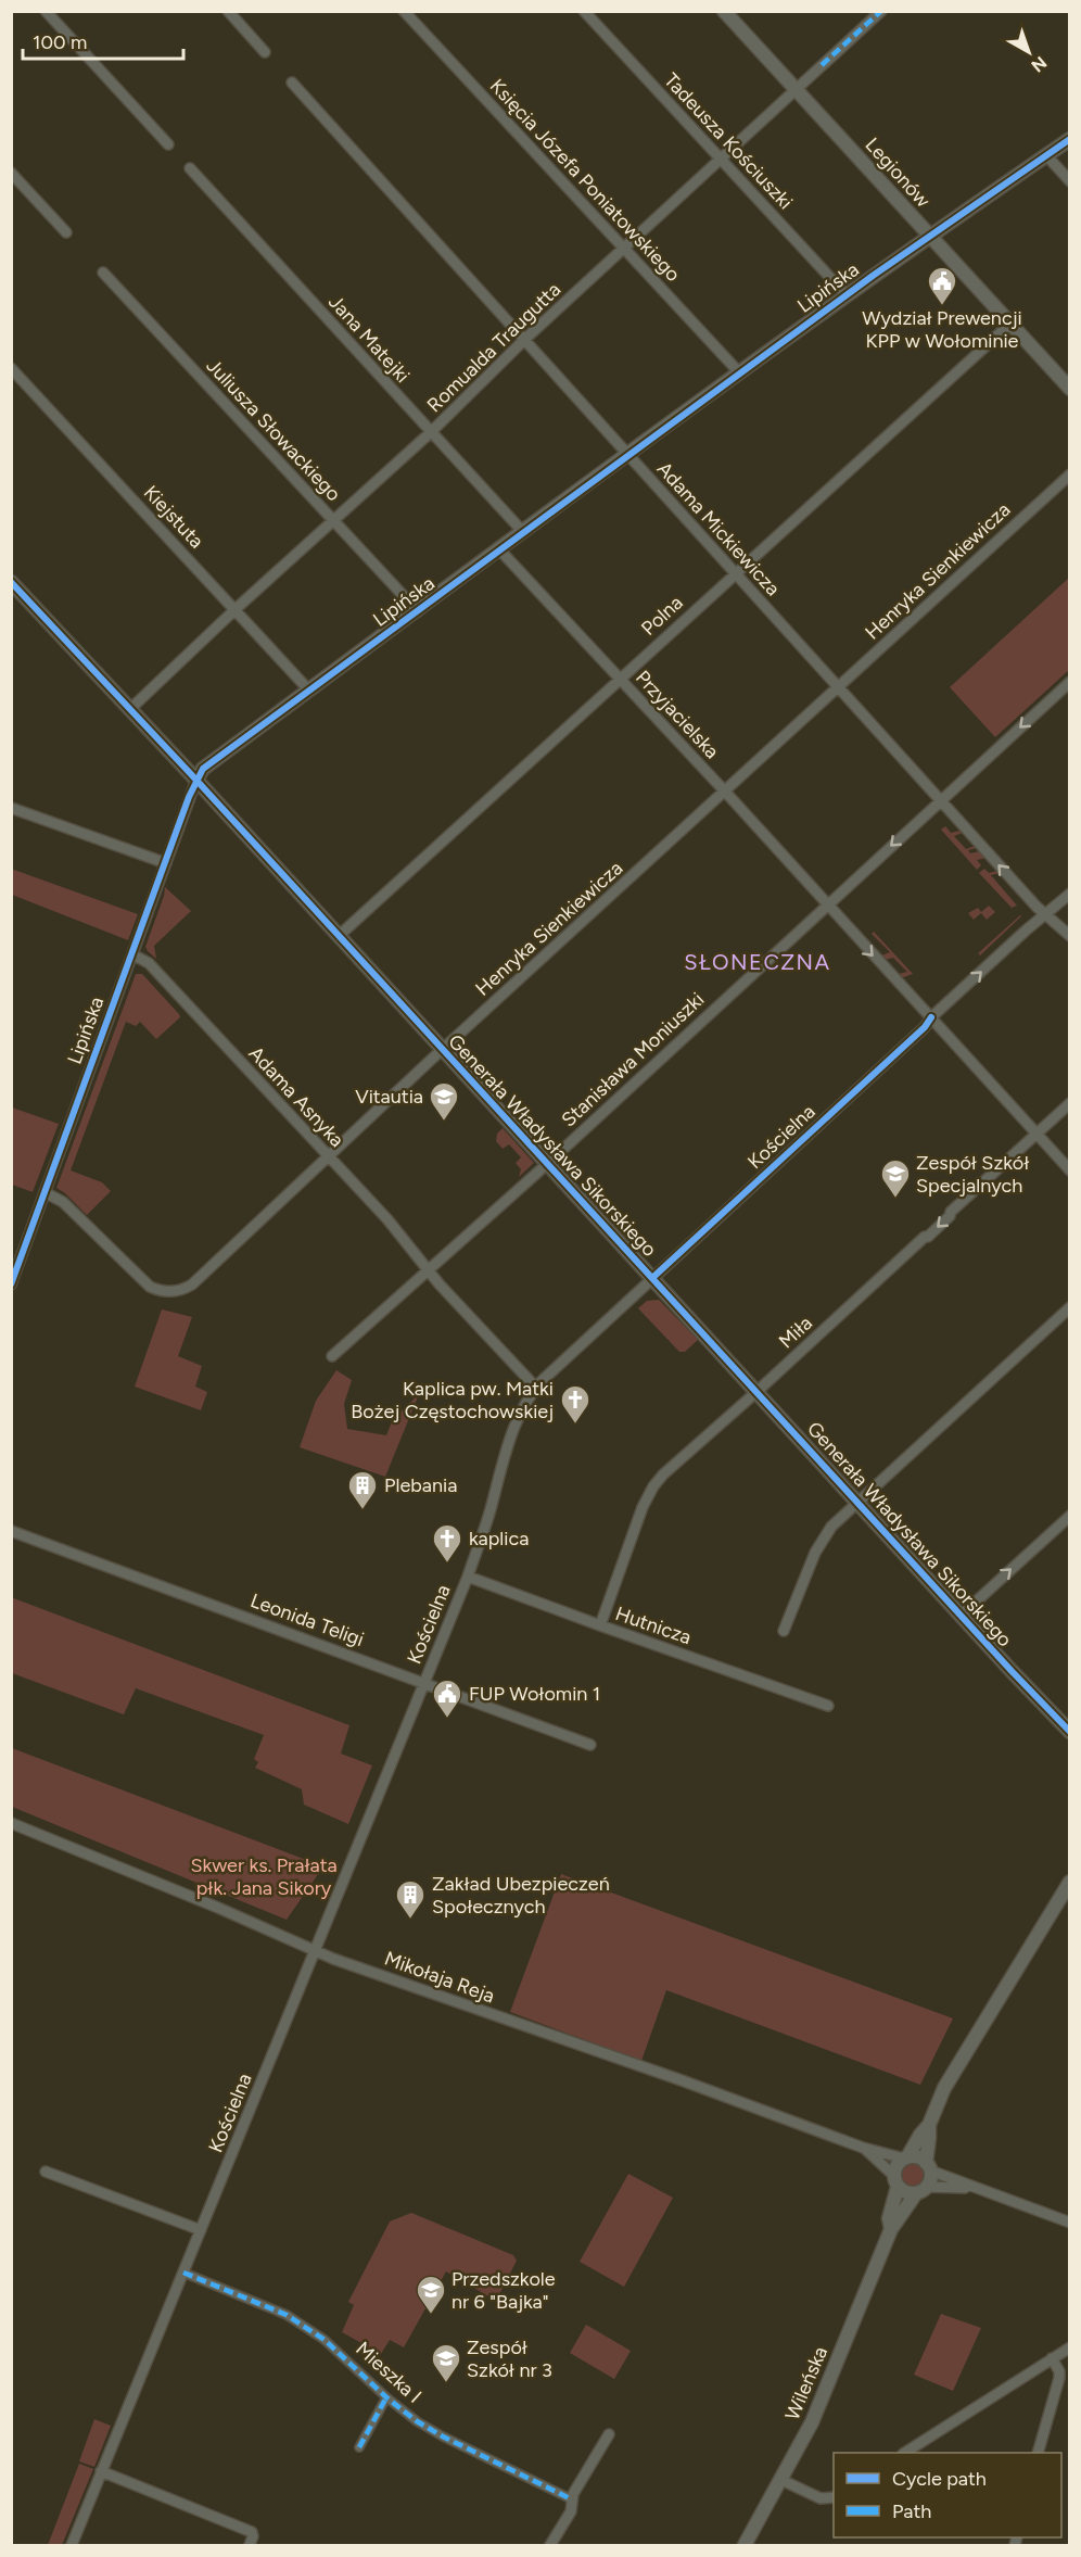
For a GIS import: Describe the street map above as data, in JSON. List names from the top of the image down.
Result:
{
  "streets": {
    "street": [
      "Tadeusza Kościuszki",
      "Legionów",
      "Księcia Józefa Poniatowskiego",
      "Lipińska",
      "Jana Matejki",
      "Romualda Traugutta",
      "Juliusza Słowackiego",
      "Kiejstuta",
      "Adama Mickiewicza",
      "Henryka Sienkiewicza",
      "Polna",
      "Przyjacielska",
      "Stanisława Moniuszki",
      "Adama Asnyka",
      "Kościelna",
      "Generała Władysława Sikorskiego",
      "Miła",
      "Leonida Teligi",
      "Hutnicza",
      "Mikołaja Reja",
      "Mieszka I",
      "Wileńska"
    ]
  },
  "crossings": [
    ["Tadeusza Kościuszki", "Lipińska"],
    ["Tadeusza Kościuszki", "Romualda Traugutta"],
    ["Legionów", "Lipińska"],
    ["Legionów", "Romualda Traugutta"],
    ["Legionów", "Polna"],
    ["Księcia Józefa Poniatowskiego", "Lipińska"],
    ["Księcia Józefa Poniatowskiego", "Romualda Traugutta"],
    ["Lipińska", "Jana Matejki"],
    ["Lipińska", "Juliusza Słowackiego"],
    ["Lipińska", "Kiejstuta"],
    ["Lipińska", "Adama Mickiewicza"],
    ["Lipińska", "Henryka Sienkiewicza"],
    ["Lipińska", "Przyjacielska"],
    ["Lipińska", "Adama Asnyka"],
    ["Lipińska", "Generała Władysława Sikorskiego"],
    ["Jana Matejki", "Romualda Traugutta"],
    ["Romualda Traugutta", "Juliusza Słowackiego"],
    ["Romualda Traugutta", "Kiejstuta"],
    ["Romualda Traugutta", "Adama Mickiewicza"],
    ["Romualda Traugutta", "Generała Władysława Sikorskiego"],
    ["Adama Mickiewicza", "Henryka Sienkiewicza"],
    ["Adama Mickiewicza", "Polna"],
    ["Adama Mickiewicza", "Stanisława Moniuszki"],
    ["Adama Mickiewicza", "Kościelna"],
    ["Henryka Sienkiewicza", "Przyjacielska"],
    ["Henryka Sienkiewicza", "Adama Asnyka"],
    ["Henryka Sienkiewicza", "Generała Władysława Sikorskiego"],
    ["Polna", "Przyjacielska"],
    ["Polna", "Generała Władysława Sikorskiego"],
    ["Przyjacielska", "Stanisława Moniuszki"],
    ["Przyjacielska", "Kościelna"],
    ["Przyjacielska", "Miła"],
    ["Stanisława Moniuszki", "Adama Asnyka"],
    ["Stanisława Moniuszki", "Generała Władysława Sikorskiego"],
    ["Adama Asnyka", "Kościelna"],
    ["Kościelna", "Generała Władysława Sikorskiego"],
    ["Kościelna", "Leonida Teligi"],
    ["Kościelna", "Hutnicza"],
    ["Kościelna", "Mikołaja Reja"],
    ["Kościelna", "Mieszka I"],
    ["Generała Władysława Sikorskiego", "Miła"],
    ["Miła", "Hutnicza"],
    ["Mikołaja Reja", "Wileńska"]
  ],
  "one_way": ["Miła"],
  "districts": ["SŁONECZNA"],
  "parks": ["Skwer ks. Prałata płk. Jana Sikory"],
  "places": {
    "public building": ["Wydział Prewencji KPP w Wołominie", "FUP Wołomin 1"],
    "school or university": [
      "Vitautia",
      "Zespół Szkół Specjalnych",
      "Przedszkole nr 6 \"Bajka\"",
      "Zespół Szkół nr 3"
    ],
    "church": ["Kaplica pw. Matki Bożej Częstochowskiej", "kaplica"],
    "building": ["Plebania", "Zakład Ubezpieczeń Społecznych"]
  },
  "legend": ["Cycle path", "Path"],
  "scale_bar": "100 m",
  "north": "bottom right"
}
